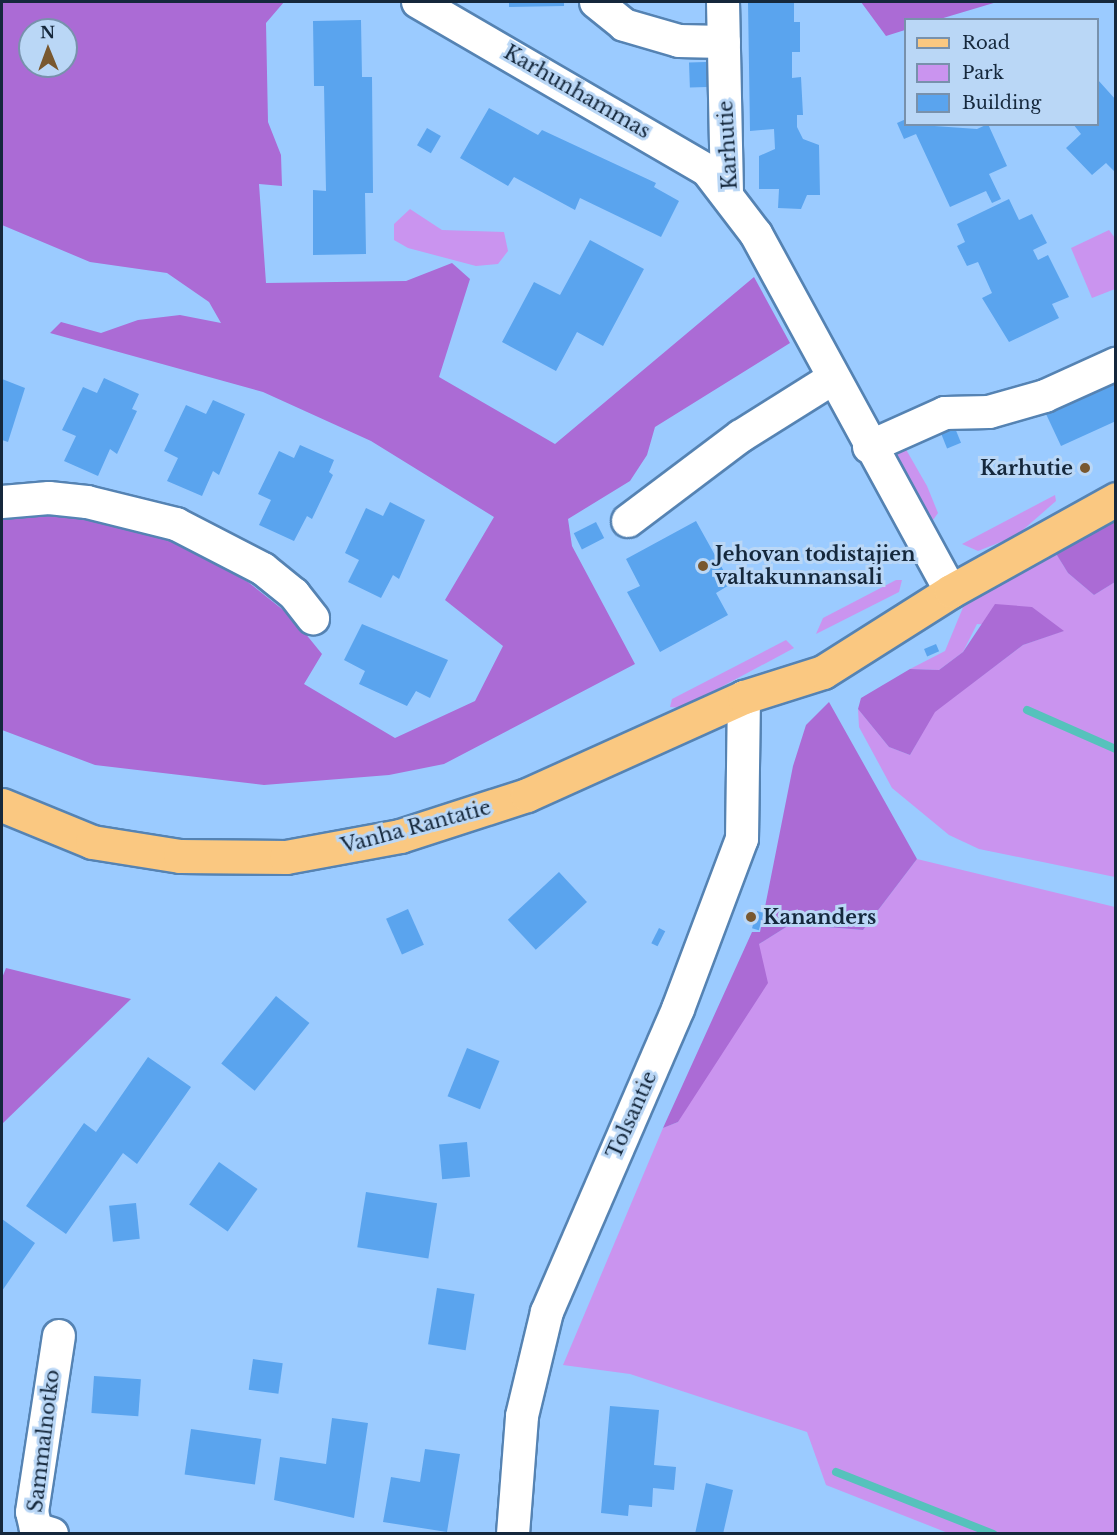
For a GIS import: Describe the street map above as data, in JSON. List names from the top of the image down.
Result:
{
  "streets": {
    "main road": ["Vanha Rantatie"],
    "street": [
      "Karhunhammas",
      "Karhutie",
      "Tolsantie",
      "Sammalnotko"
    ]
  },
  "crossings": [
    ["Karhunhammas", "Karhutie"],
    ["Karhutie", "Vanha Rantatie"],
    ["Vanha Rantatie", "Tolsantie"]
  ],
  "places": ["Karhutie", "Jehovan todistajien valtakunnansali", "Kananders"],
  "legend": ["Road", "Park", "Building"],
  "north": "top"
}
